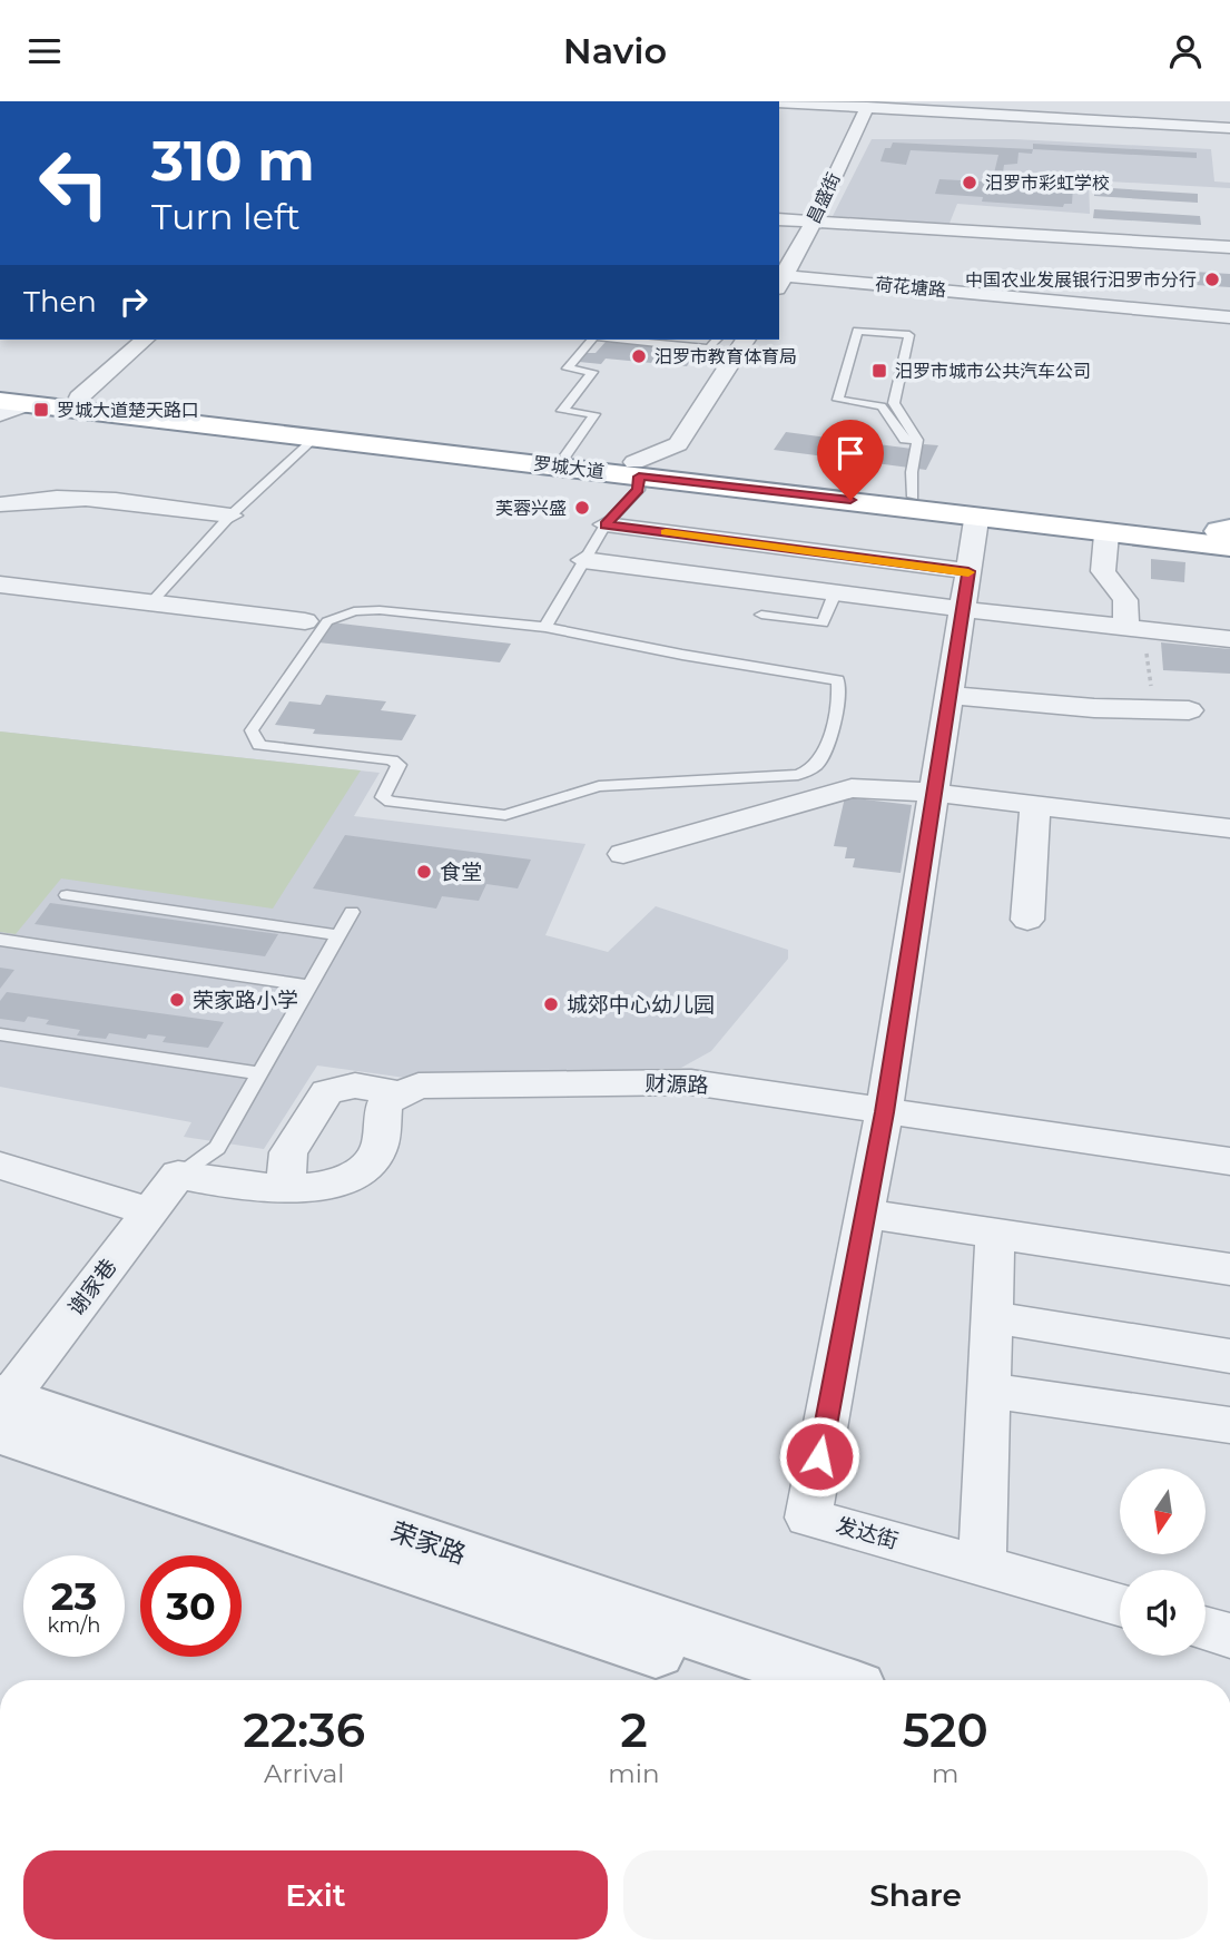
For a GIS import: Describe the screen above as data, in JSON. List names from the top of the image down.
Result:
{
  "streets": {
    "highway": ["罗城大道"],
    "street": [
      "昌盛街",
      "荷花塘路",
      "财源路",
      "谢家巷",
      "发达街",
      "荣家路"
    ]
  },
  "crossings": [
    ["昌盛街", "荷花塘路"],
    ["财源路", "发达街"],
    ["谢家巷", "荣家路"]
  ],
  "places": {
    "other": [
      "汨罗市彩虹学校",
      "中国农业发展银行汨罗市分行",
      "汨罗市教育体育局",
      "芙蓉兴盛",
      "食堂",
      "荣家路小学",
      "城郊中心幼儿园"
    ],
    "transit": ["汨罗市城市公共汽车公司", "罗城大道楚天路口"]
  },
  "north": "bottom",
  "page": {
    "header": "Navio",
    "turn": ["310 m", "Turn left"],
    "then": "Then",
    "speed": "23 km/h",
    "limit": "30",
    "eta": [
      "22:36",
      "Arrival",
      "2",
      "min",
      "520",
      "m"
    ],
    "buttons": ["Exit", "Share"]
  }
}
